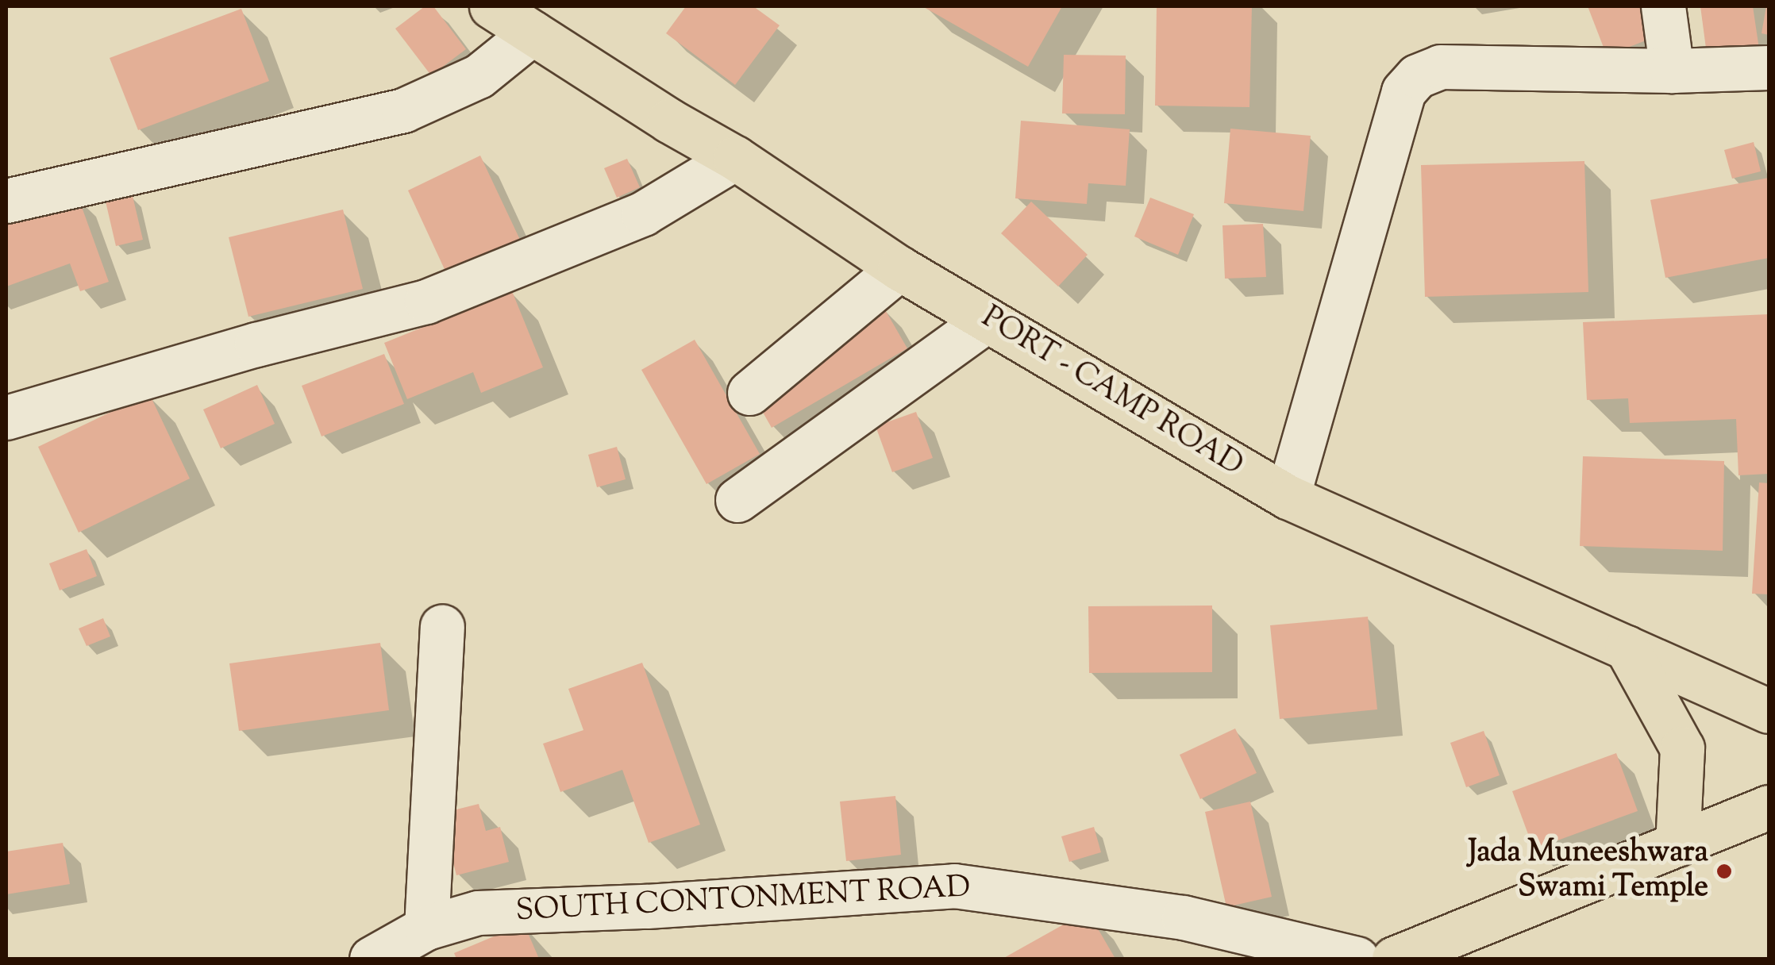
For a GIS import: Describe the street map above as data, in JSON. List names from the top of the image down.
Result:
{
  "streets": {
    "main road": ["PORT - CAMP ROAD"],
    "street": ["SOUTH CONTONMENT ROAD"]
  },
  "places": ["Jada Muneeshwara Swami Temple"]
}
